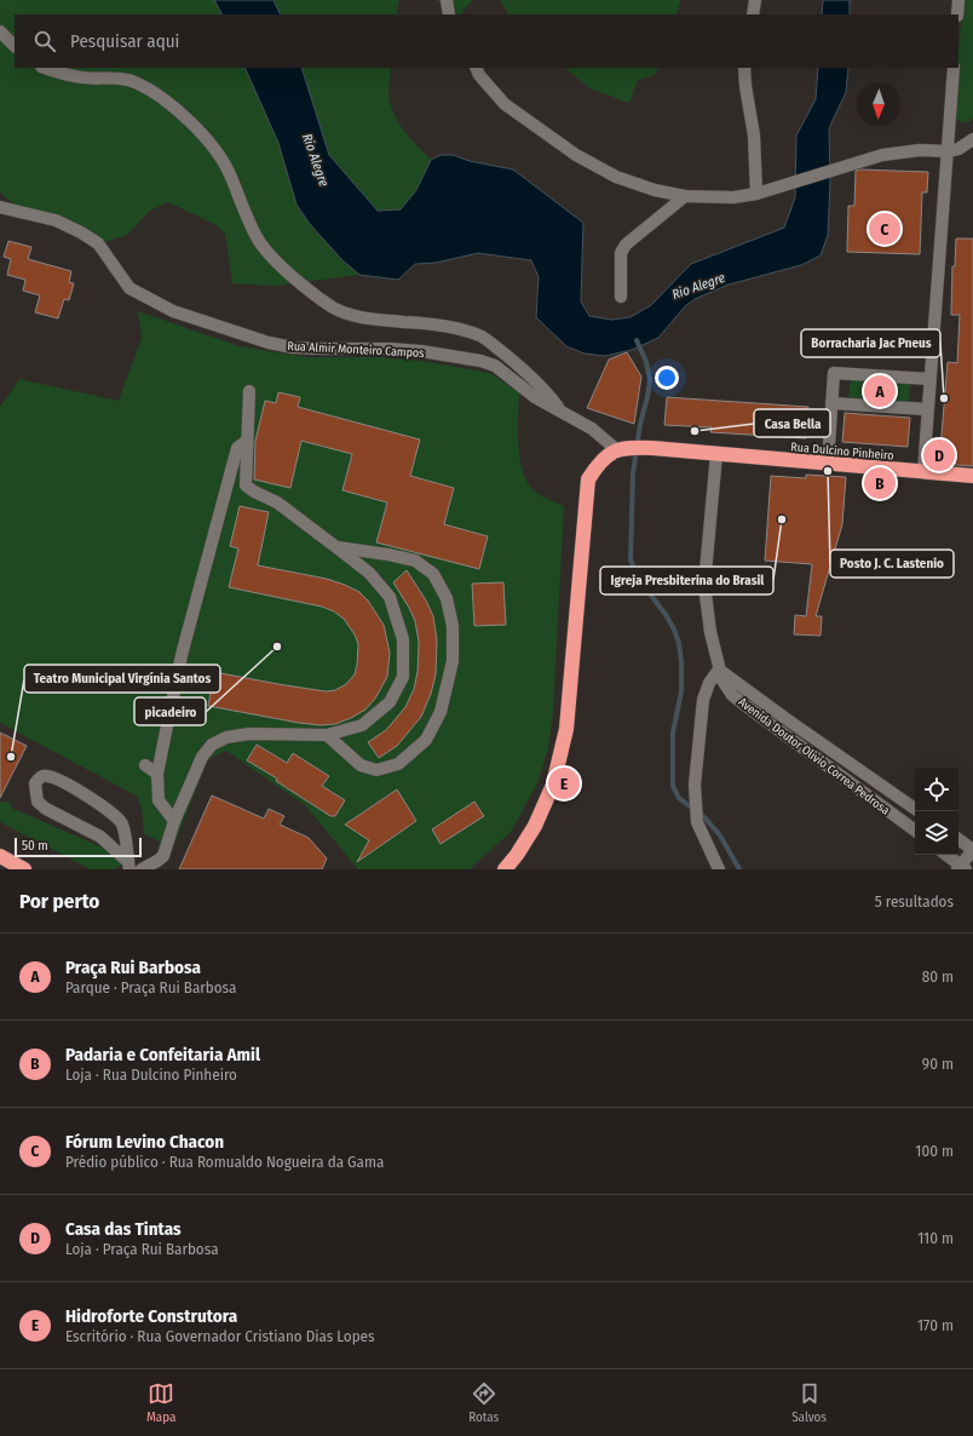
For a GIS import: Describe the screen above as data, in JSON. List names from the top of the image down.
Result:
{
  "streets": {
    "highway": ["Rua Dulcino Pinheiro"],
    "street": ["Rua Almir Monteiro Campos", "Avenida Doutor Olivio Correa Pedrosa"]
  },
  "crossings": [
    ["Rua Almir Monteiro Campos", "Rua Dulcino Pinheiro"],
    ["Rua Dulcino Pinheiro", "Avenida Doutor Olivio Correa Pedrosa"]
  ],
  "water": ["Rio Alegre"],
  "places": [
    "Borracharia Jac Pneus",
    "Casa Bella",
    "Posto J. C. Lastenio",
    "Igreja Presbiterina do Brasil",
    "picadeiro",
    "Teatro Municipal Virgínia Santos"
  ],
  "scale_bar": "50 m",
  "north": "bottom",
  "page": {
    "search": "Pesquisar aqui",
    "pins": [
      "C",
      "A",
      "D",
      "B",
      "E"
    ],
    "scale": "50 m",
    "heading": ["Por perto", "5 resultados"],
    "list": [
      {
        "mark": "A",
        "name": "Praça Rui Barbosa",
        "note": "Parque · Praça Rui Barbosa",
        "value": "80 m"
      },
      {
        "mark": "B",
        "name": "Padaria e Confeitaria Amil",
        "note": "Loja · Rua Dulcino Pinheiro",
        "value": "90 m"
      },
      {
        "mark": "C",
        "name": "Fórum Levino Chacon",
        "note": "Prédio público · Rua Romualdo Nogueira da Gama",
        "value": "100 m"
      },
      {
        "mark": "D",
        "name": "Casa das Tintas",
        "note": "Loja · Praça Rui Barbosa",
        "value": "110 m"
      },
      {
        "mark": "E",
        "name": "Hidroforte Construtora",
        "note": "Escritório · Rua Governador Cristiano Dias Lopes",
        "value": "170 m"
      }
    ],
    "nav": ["Mapa", "Rotas", "Salvos"]
  }
}
